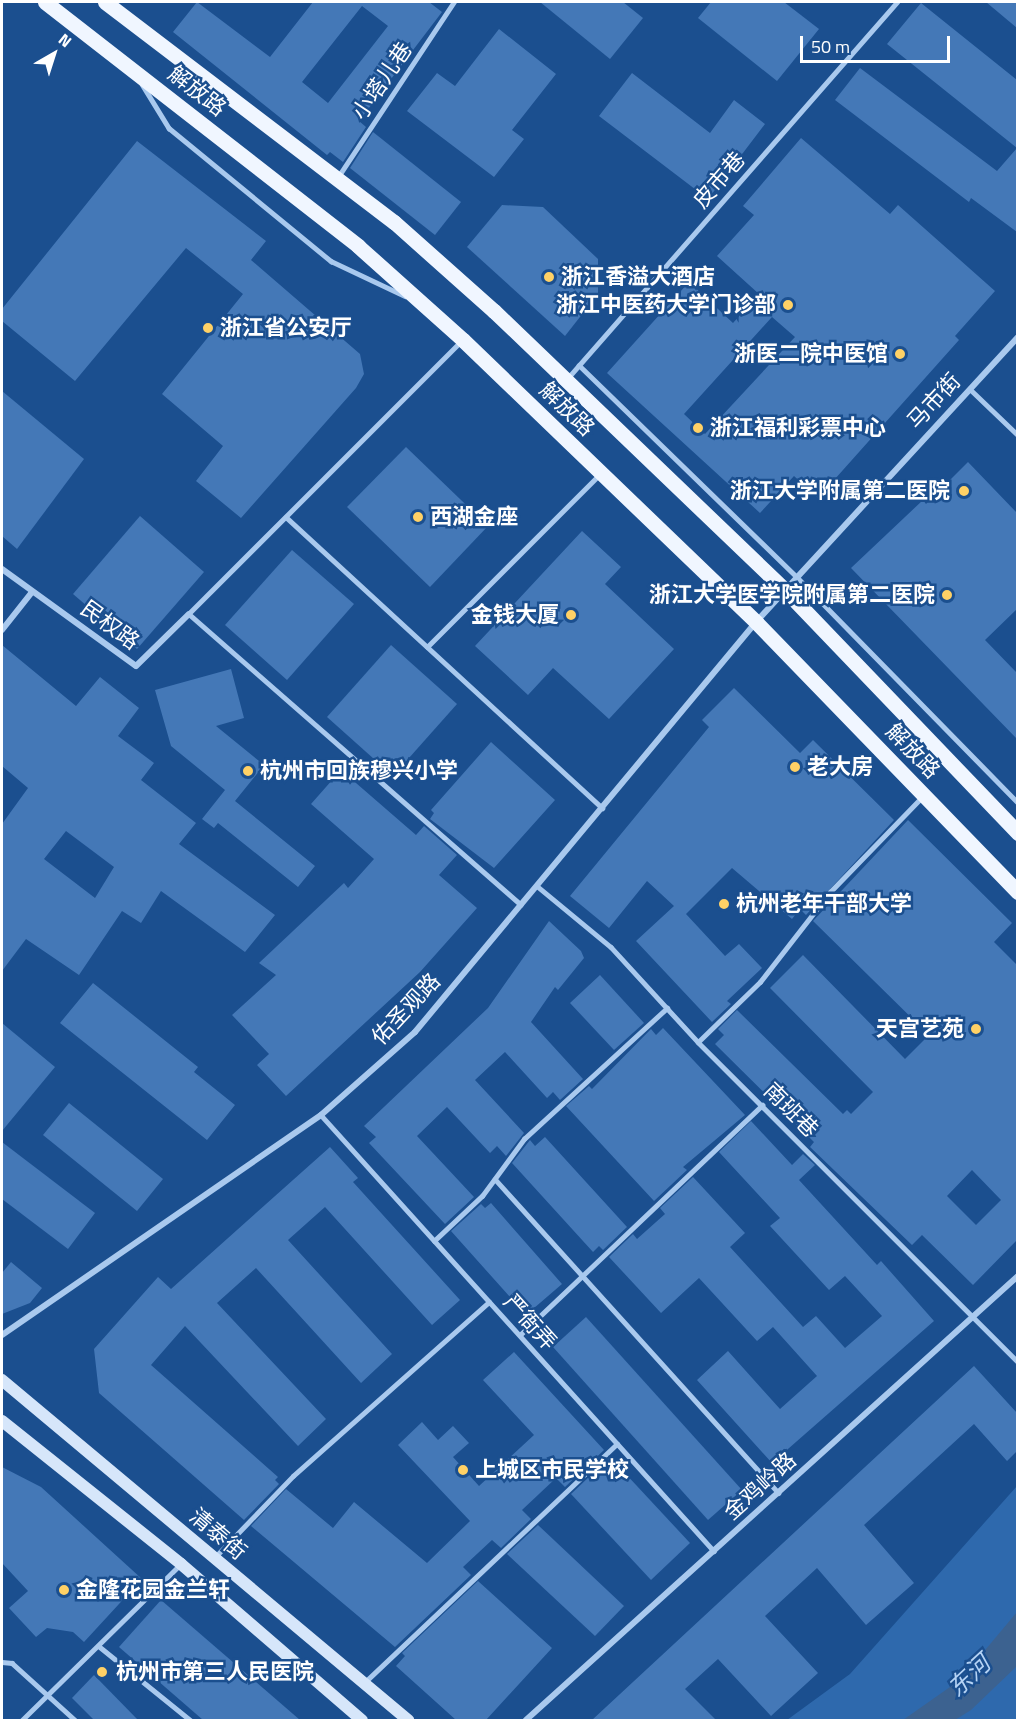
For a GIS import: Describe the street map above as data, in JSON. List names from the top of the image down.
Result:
{
  "streets": {
    "main road": ["解放路", "清泰街"],
    "street": [
      "马市街",
      "民权路",
      "佑圣观路",
      "金鸡岭路"
    ],
    "lane": [
      "小塔儿巷",
      "皮市巷",
      "南班巷",
      "严衙弄"
    ]
  },
  "crossings": [
    ["小塔儿巷", "解放路"],
    ["解放路", "皮市巷"],
    ["解放路", "马市街"],
    ["解放路", "佑圣观路"],
    ["马市街", "佑圣观路"],
    ["佑圣观路", "南班巷"],
    ["佑圣观路", "严衙弄"],
    ["南班巷", "金鸡岭路"],
    ["严衙弄", "金鸡岭路"]
  ],
  "water": ["东河"],
  "places": [
    "浙江香溢大酒店",
    "浙江中医药大学门诊部",
    "浙江省公安厅",
    "浙医二院中医馆",
    "浙江福利彩票中心",
    "浙江大学附属第二医院",
    "西湖金座",
    "浙江大学医学院附属第二医院",
    "金钱大厦",
    "老大房",
    "杭州市回族穆兴小学",
    "杭州老年干部大学",
    "天宫艺苑",
    "上城区市民学校",
    "金隆花园金兰轩",
    "杭州市第三人民医院"
  ],
  "scale_bar": "50 m",
  "north": "top right"
}
